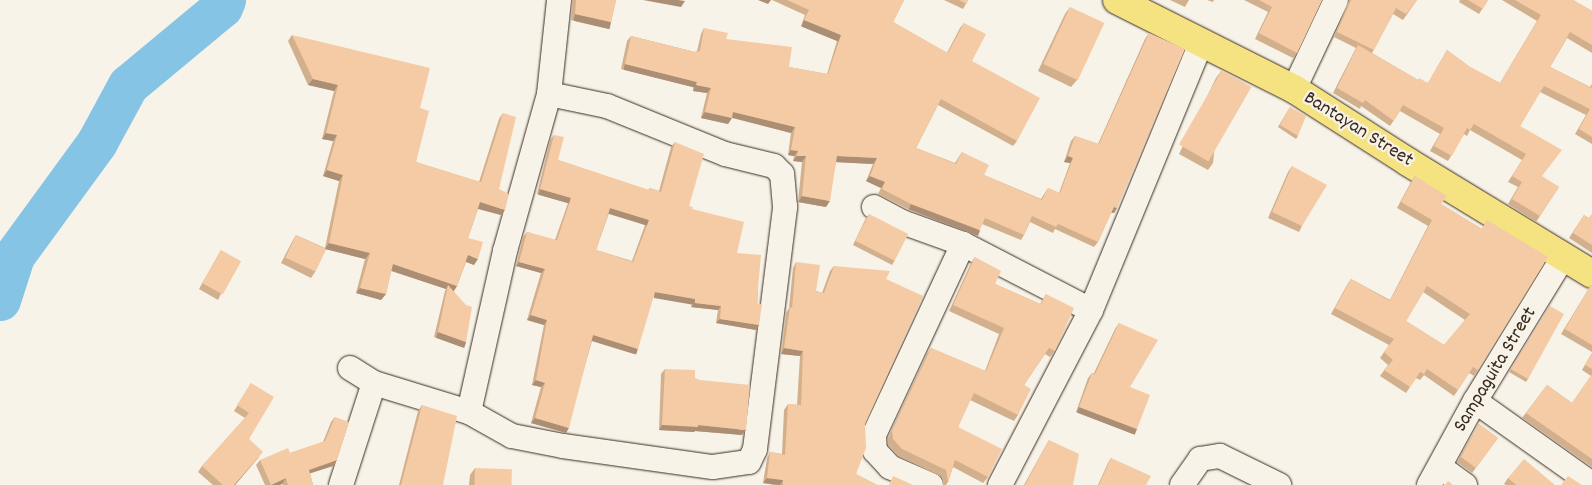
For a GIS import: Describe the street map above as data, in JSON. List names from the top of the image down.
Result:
{
  "streets": {
    "main road": ["Bantayan Street"],
    "street": ["Sampaguita Street"]
  },
  "crossings": [
    ["Bantayan Street", "Sampaguita Street"]
  ]
}
